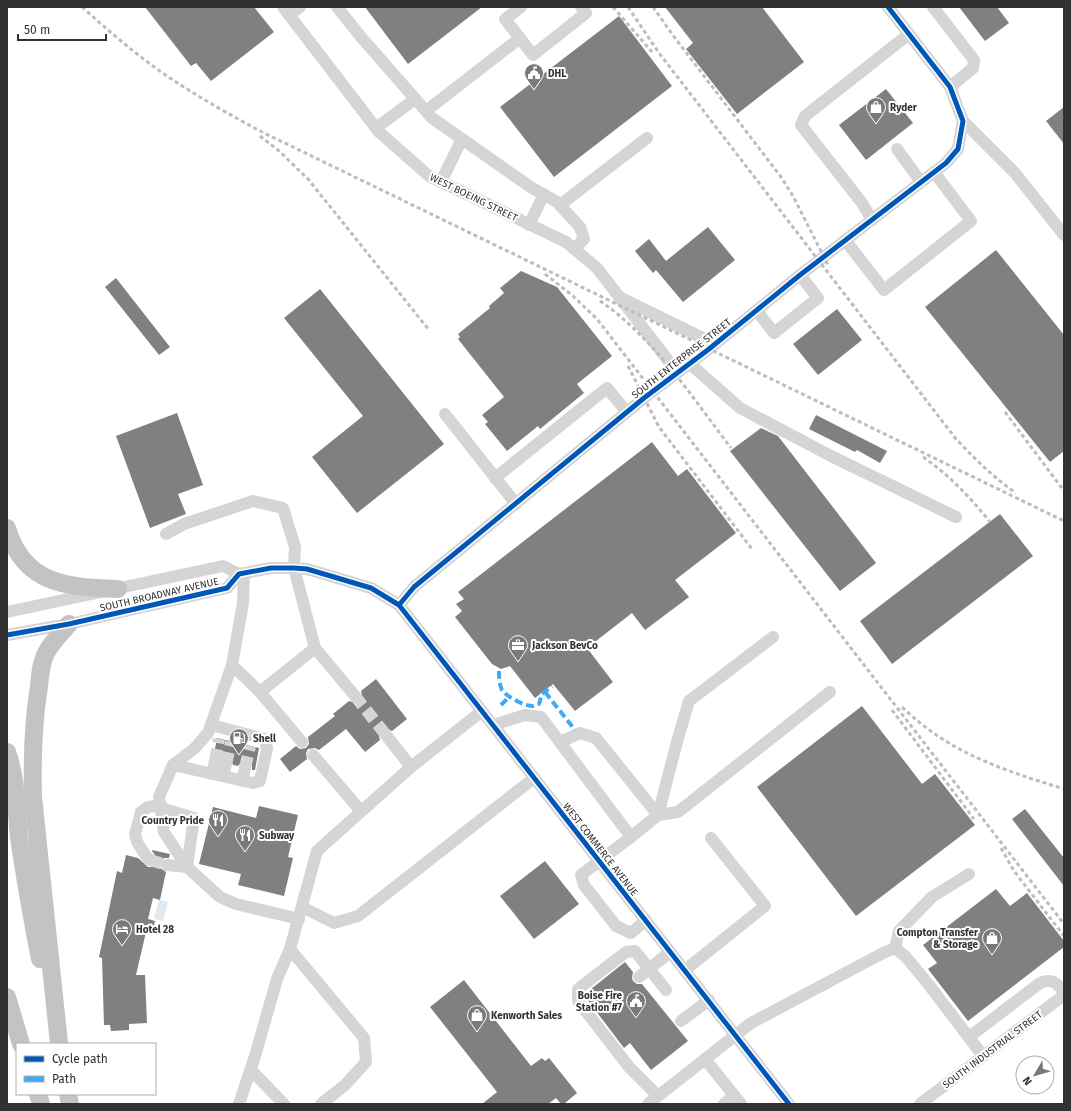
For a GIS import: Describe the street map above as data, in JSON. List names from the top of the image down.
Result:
{
  "streets": {
    "street": [
      "WEST BOEING STREET",
      "SOUTH ENTERPRISE STREET",
      "SOUTH BROADWAY AVENUE",
      "WEST COMMERCE AVENUE",
      "SOUTH INDUSTRIAL STREET"
    ]
  },
  "crossings": [
    ["WEST BOEING STREET", "SOUTH ENTERPRISE STREET"],
    ["SOUTH ENTERPRISE STREET", "WEST COMMERCE AVENUE"]
  ],
  "places": {
    "public building": ["DHL", "Boise Fire Station #7"],
    "shop": ["Ryder", "Compton Transfer & Storage", "Kenworth Sales"],
    "office": ["Jackson BevCo"],
    "fuel station": ["Shell"],
    "restaurant": ["Country Pride", "Subway"],
    "hotel": ["Hotel 28"]
  },
  "legend": ["Cycle path", "Path"],
  "scale_bar": "50 m",
  "north": "bottom left"
}
